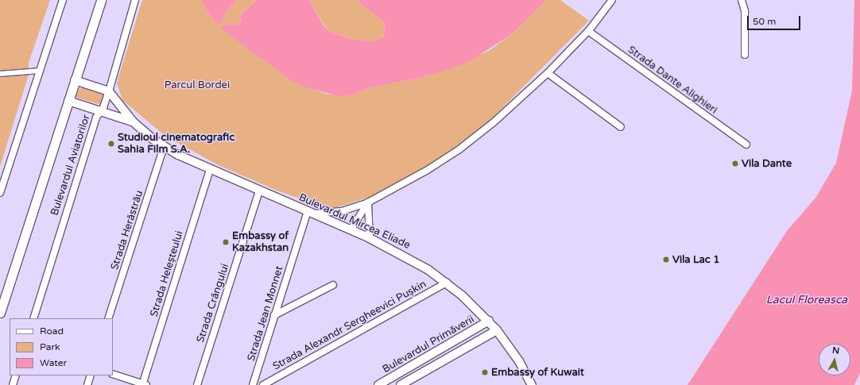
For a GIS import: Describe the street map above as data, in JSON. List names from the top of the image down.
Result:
{
  "streets": {
    "street": [
      "Strada Dante Alighieri",
      "Bulevardul Aviatorilor",
      "Bulevardul Mircea Eliade",
      "Strada Herăstrău",
      "Strada Heleșteului",
      "Strada Crângului",
      "Strada Jean Monnet",
      "Strada Alexandr Sergheevici Pușkin",
      "Bulevardul Primăverii"
    ]
  },
  "crossings": [
    ["Bulevardul Aviatorilor", "Bulevardul Mircea Eliade"],
    ["Bulevardul Mircea Eliade", "Strada Herăstrău"],
    ["Bulevardul Mircea Eliade", "Strada Heleșteului"],
    ["Bulevardul Mircea Eliade", "Strada Crângului"],
    ["Bulevardul Mircea Eliade", "Strada Jean Monnet"],
    ["Bulevardul Mircea Eliade", "Strada Alexandr Sergheevici Pușkin"],
    ["Bulevardul Mircea Eliade", "Bulevardul Primăverii"]
  ],
  "water": ["Lacul Floreasca"],
  "parks": ["Parcul Bordei"],
  "places": [
    "Studioul cinematografic Sahia Film S.A.",
    "Vila Dante",
    "Embassy of Kazakhstan",
    "Vila Lac 1",
    "Embassy of Kuwait"
  ],
  "legend": ["Road", "Park", "Water"],
  "scale_bar": "50 m",
  "north": "top"
}
